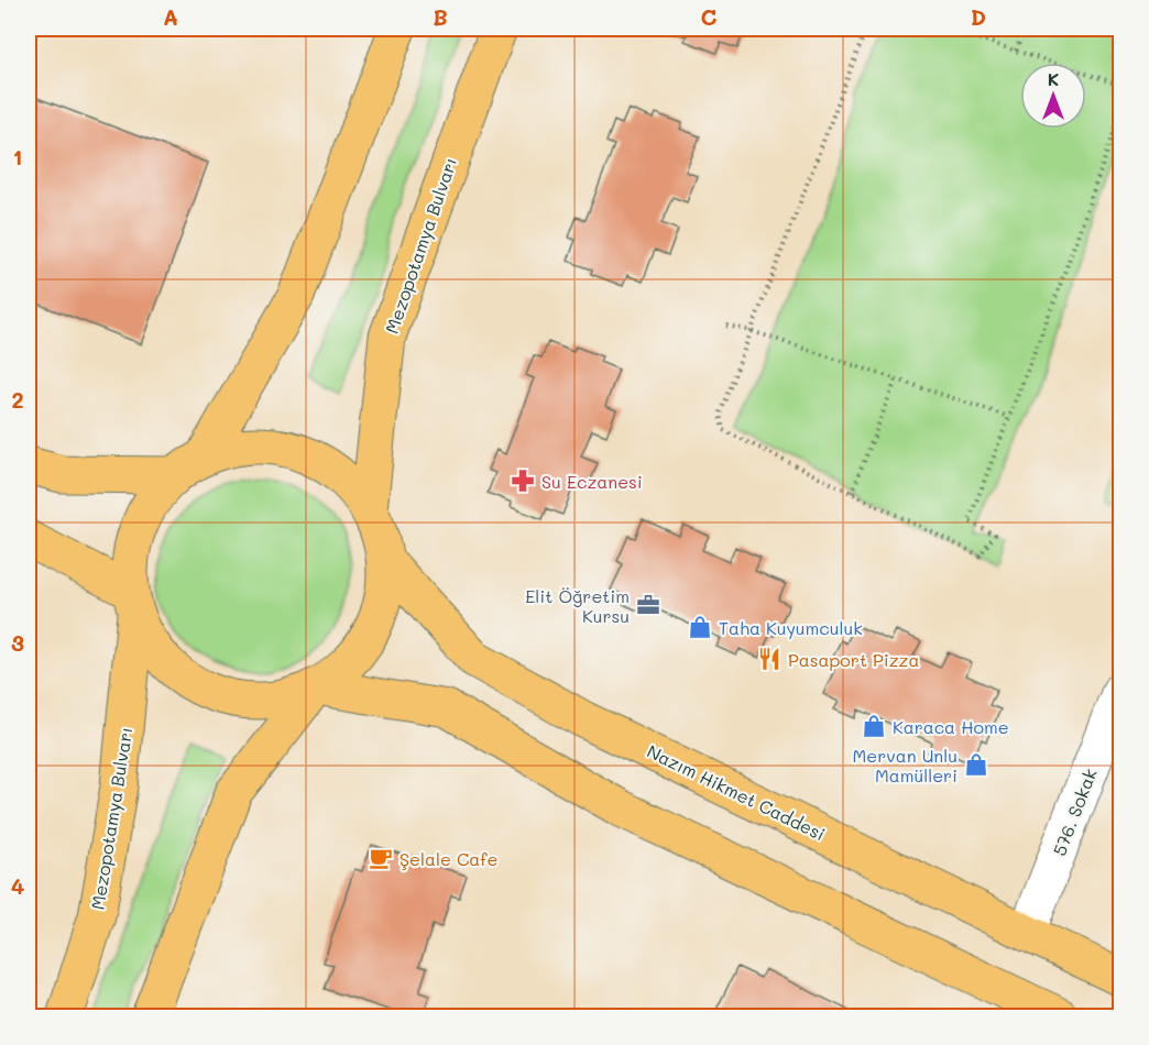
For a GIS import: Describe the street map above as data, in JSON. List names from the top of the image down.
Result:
{
  "streets": {
    "main road": ["Mezopotamya Bulvarı", "Nazım Hikmet Caddesi"],
    "street": ["576. Sokak"]
  },
  "crossings": [
    ["Nazım Hikmet Caddesi", "576. Sokak"]
  ],
  "places": {
    "pharmacy": ["Su Eczanesi"],
    "office": ["Elit Öğretim Kursu"],
    "shop": ["Taha Kuyumculuk", "Karaca Home", "Mervan Unlu Mamülleri"],
    "restaurant": ["Pasaport Pizza"],
    "cafe": ["Şelale Cafe"]
  },
  "north": "top",
  "grid": {
    "columns": [
      "A",
      "B",
      "C",
      "D"
    ],
    "rows": [
      "1",
      "2",
      "3",
      "4"
    ]
  }
}
